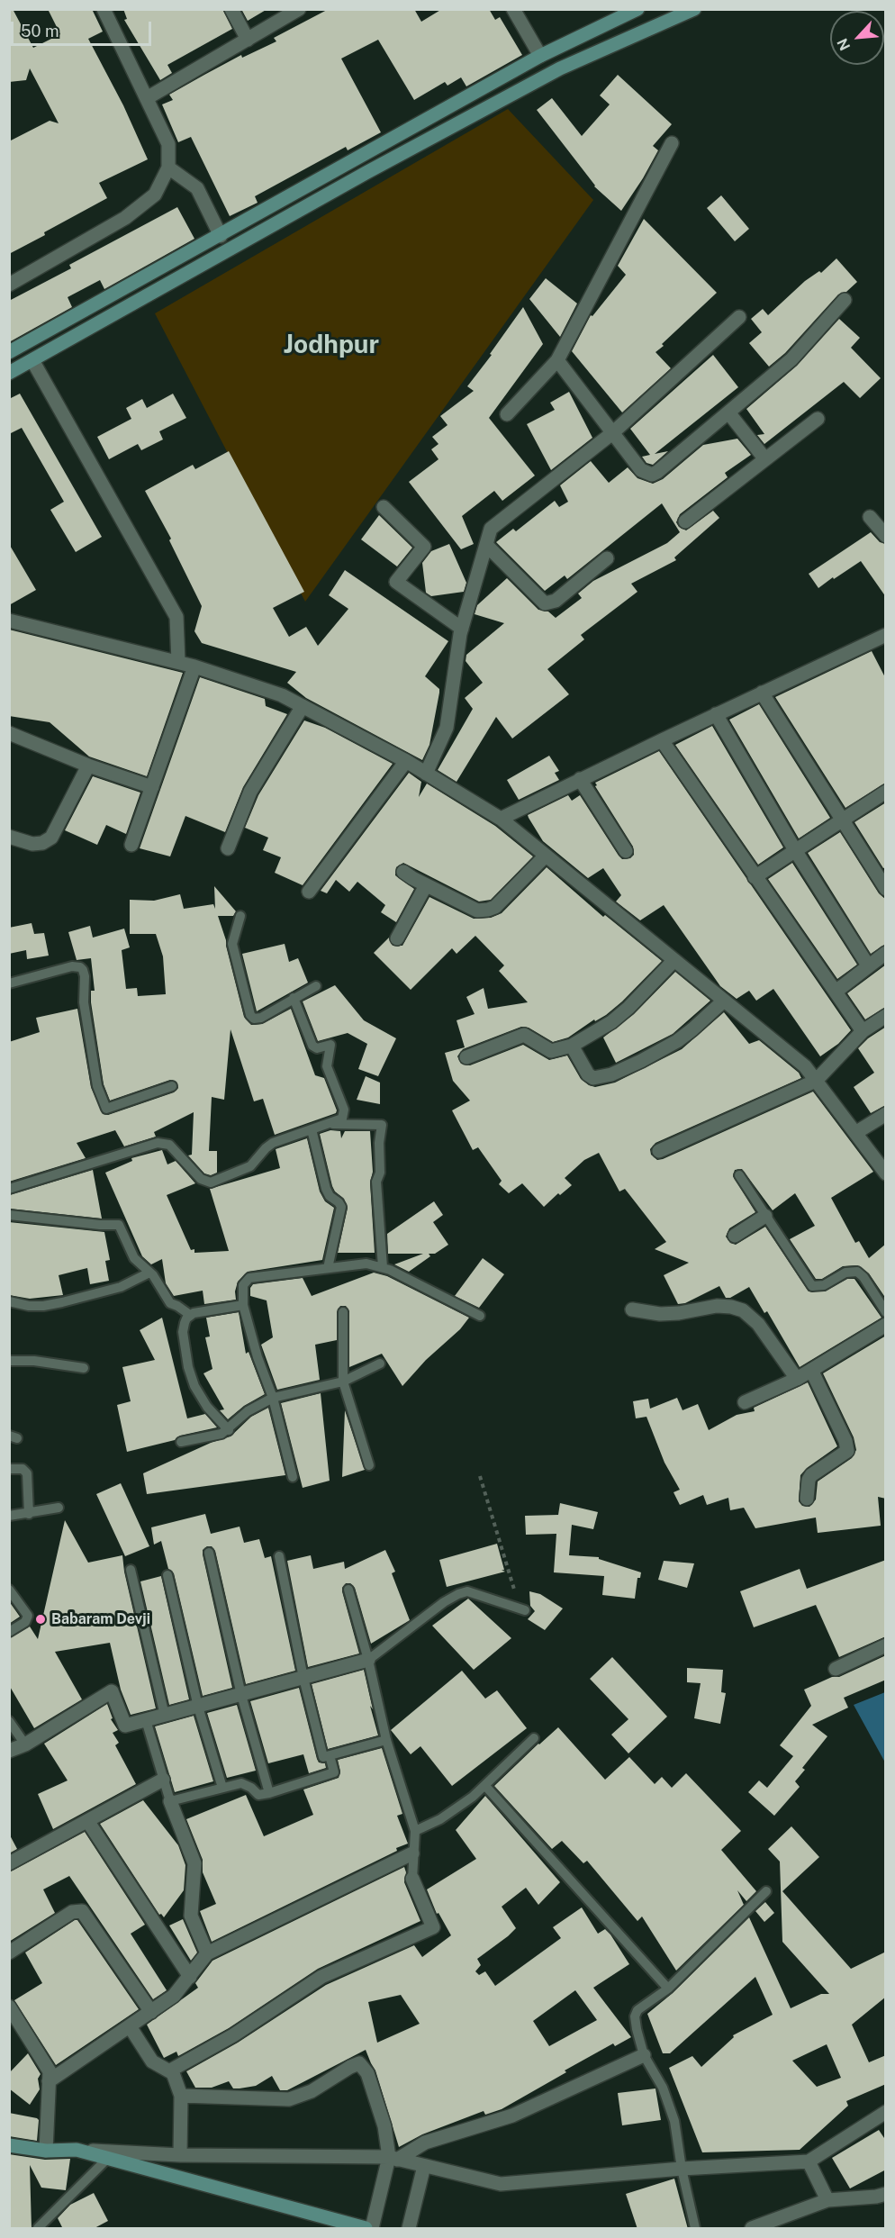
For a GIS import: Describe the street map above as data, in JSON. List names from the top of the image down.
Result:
{
  "districts": ["Jodhpur"],
  "places": ["Babaram Devji"],
  "scale_bar": "50 m",
  "north": "bottom left"
}
